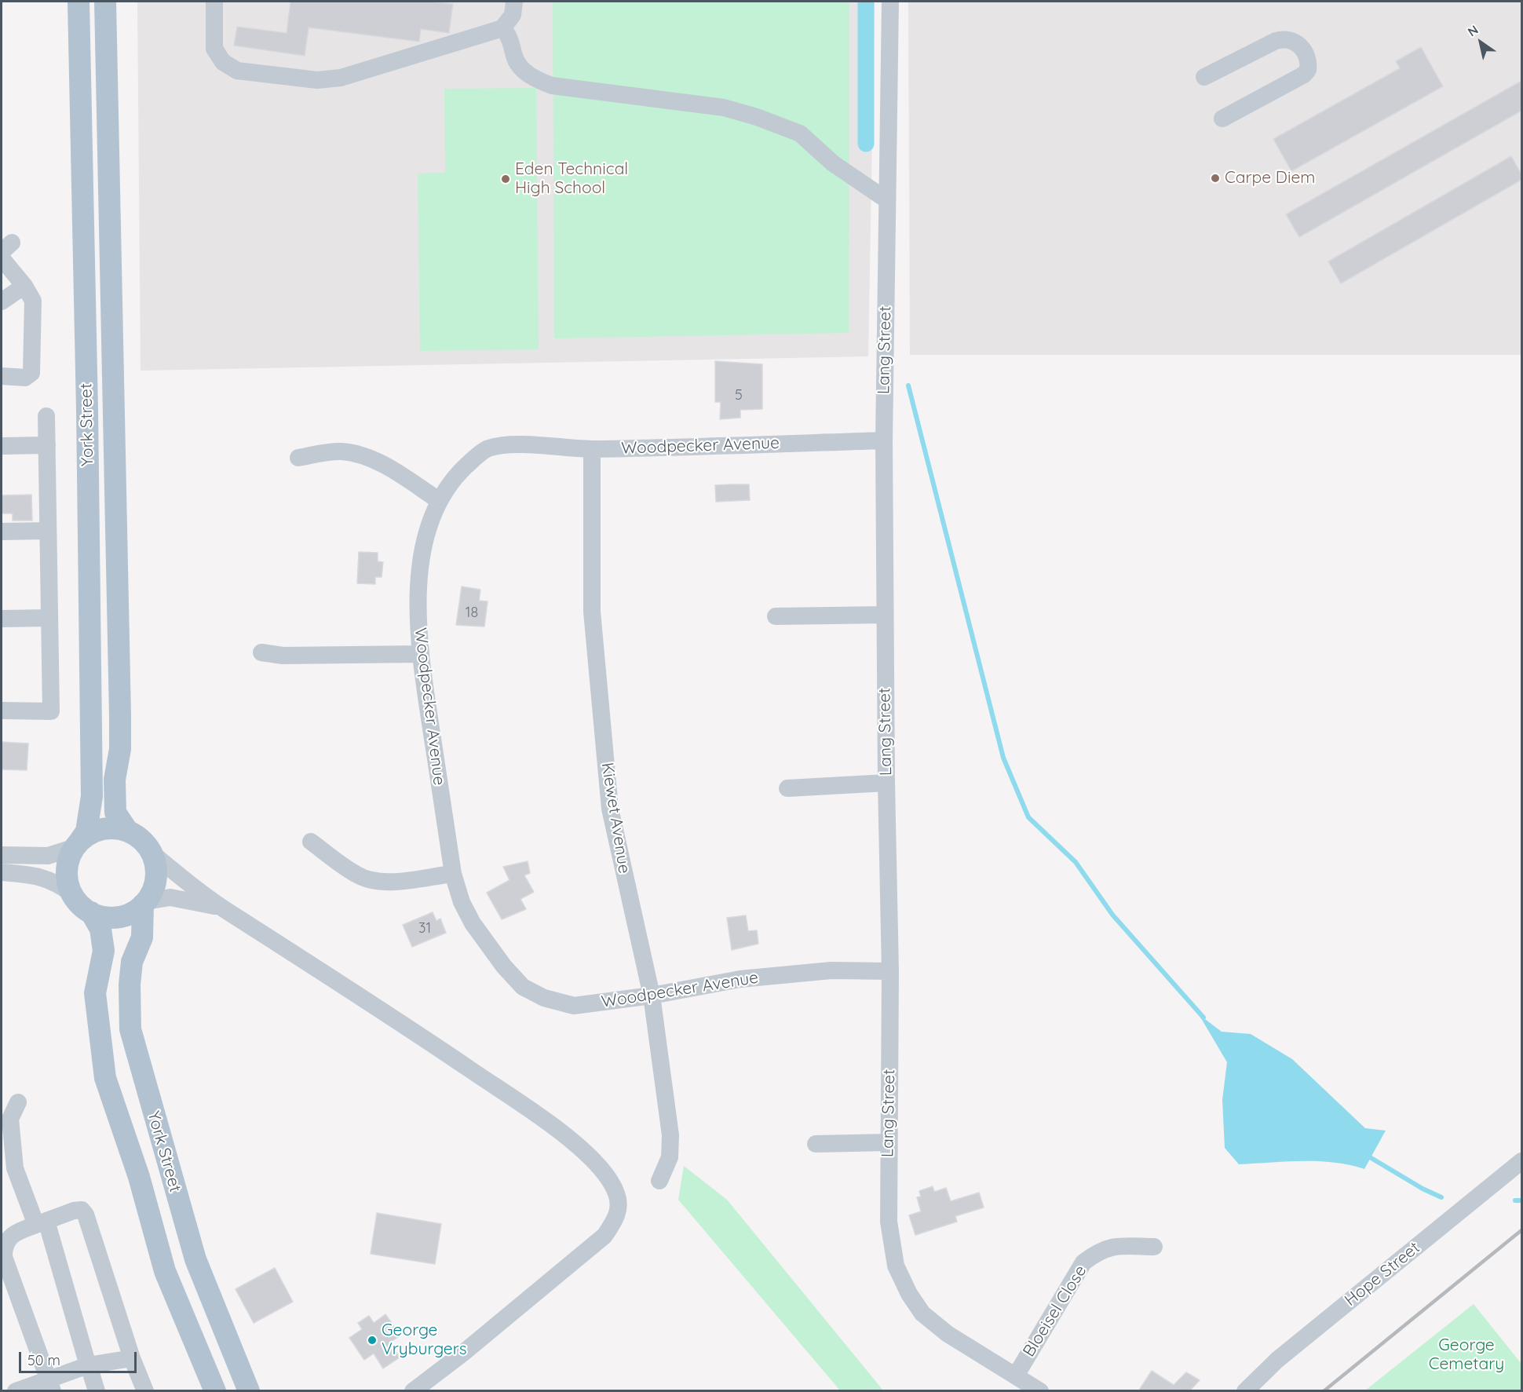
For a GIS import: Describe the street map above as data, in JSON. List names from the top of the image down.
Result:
{
  "streets": {
    "main road": ["York Street"],
    "street": [
      "Lang Street",
      "Woodpecker Avenue",
      "Kiewet Avenue",
      "Hope Street",
      "Bloeisel Close"
    ]
  },
  "crossings": [
    ["Lang Street", "Woodpecker Avenue"],
    ["Lang Street", "Bloeisel Close"],
    ["Woodpecker Avenue", "Kiewet Avenue"]
  ],
  "parks": ["George Cemetary"],
  "places": ["Carpe Diem", "Eden Technical High School", "George Vryburgers"],
  "house_numbers": ["5", "18", "31"],
  "scale_bar": "50 m",
  "north": "top left"
}
